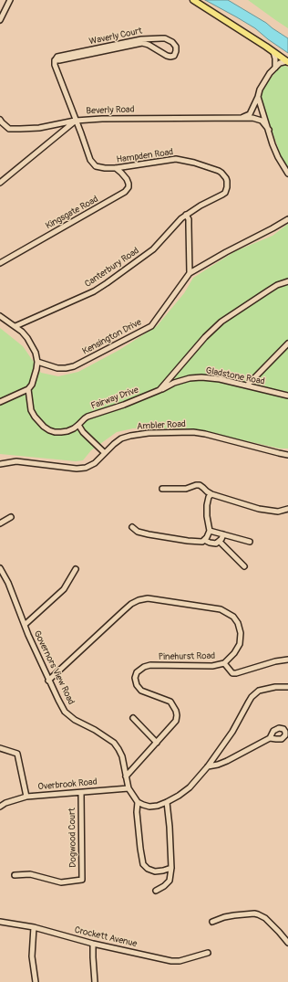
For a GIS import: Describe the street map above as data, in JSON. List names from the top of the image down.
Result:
{
  "streets": {
    "street": [
      "Waverly Court",
      "Beverly Road",
      "Hampden Road",
      "Kingsgate Road",
      "Canterbury Road",
      "Kensington Drive",
      "Gladstone Road",
      "Fairway Drive",
      "Ambler Road",
      "Pinehurst Road",
      "Governors View Road",
      "Overbrook Road",
      "Dogwood Court",
      "Crockett Avenue"
    ]
  },
  "crossings": [
    ["Waverly Court", "Hampden Road"],
    ["Beverly Road", "Hampden Road"],
    ["Hampden Road", "Kingsgate Road"],
    ["Hampden Road", "Canterbury Road"],
    ["Gladstone Road", "Fairway Drive"],
    ["Pinehurst Road", "Governors View Road"],
    ["Governors View Road", "Overbrook Road"],
    ["Overbrook Road", "Dogwood Court"]
  ]
}
